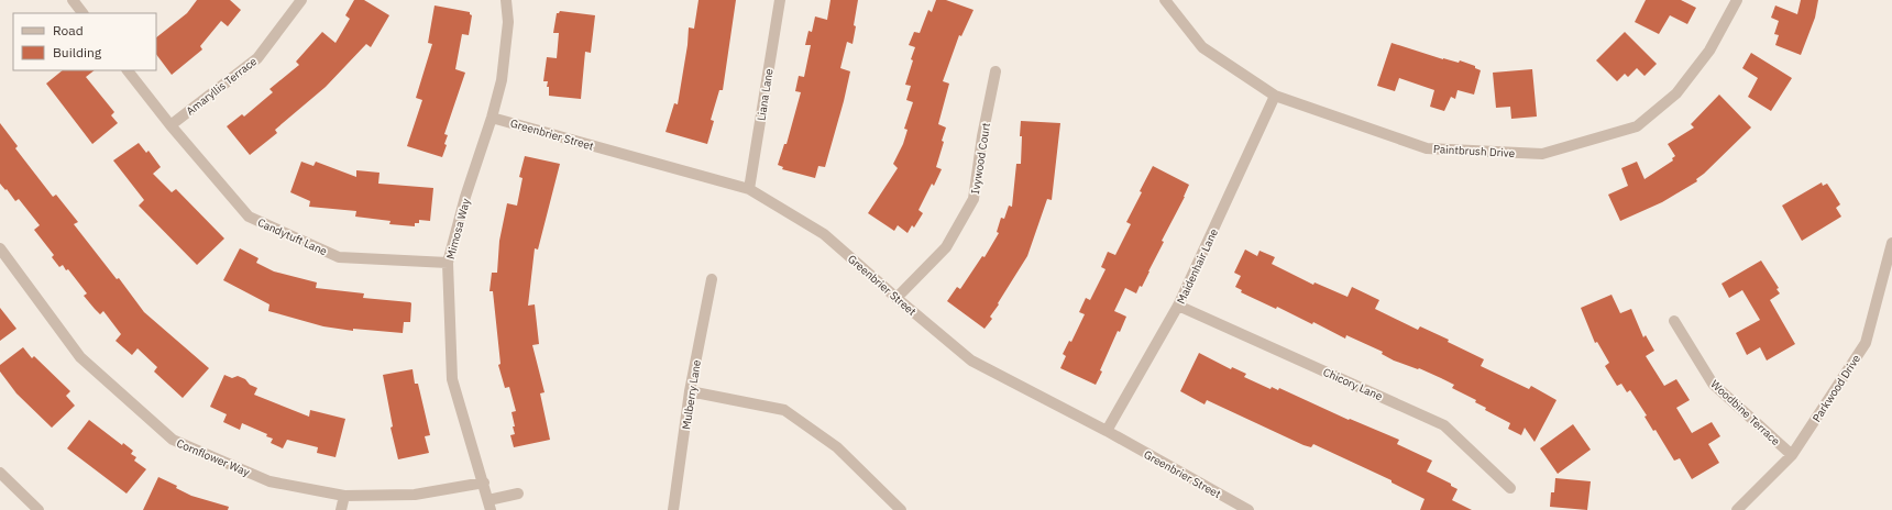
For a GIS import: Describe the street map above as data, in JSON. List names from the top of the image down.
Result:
{
  "streets": {
    "street": [
      "Amaryllis Terrace",
      "Liana Lane",
      "Greenbrier Street",
      "Paintbrush Drive",
      "Ivywood Court",
      "Mimosa Way",
      "Candytuft Lane",
      "Maidenhair Lane",
      "Chicory Lane",
      "Parkwood Drive",
      "Mulberry Lane",
      "Woodbine Terrace",
      "Cornflower Way"
    ]
  },
  "crossings": [
    ["Amaryllis Terrace", "Candytuft Lane"],
    ["Liana Lane", "Greenbrier Street"],
    ["Greenbrier Street", "Ivywood Court"],
    ["Greenbrier Street", "Mimosa Way"],
    ["Greenbrier Street", "Maidenhair Lane"],
    ["Paintbrush Drive", "Maidenhair Lane"],
    ["Mimosa Way", "Candytuft Lane"],
    ["Mimosa Way", "Cornflower Way"],
    ["Maidenhair Lane", "Chicory Lane"],
    ["Parkwood Drive", "Woodbine Terrace"]
  ],
  "legend": ["Road", "Building"]
}
